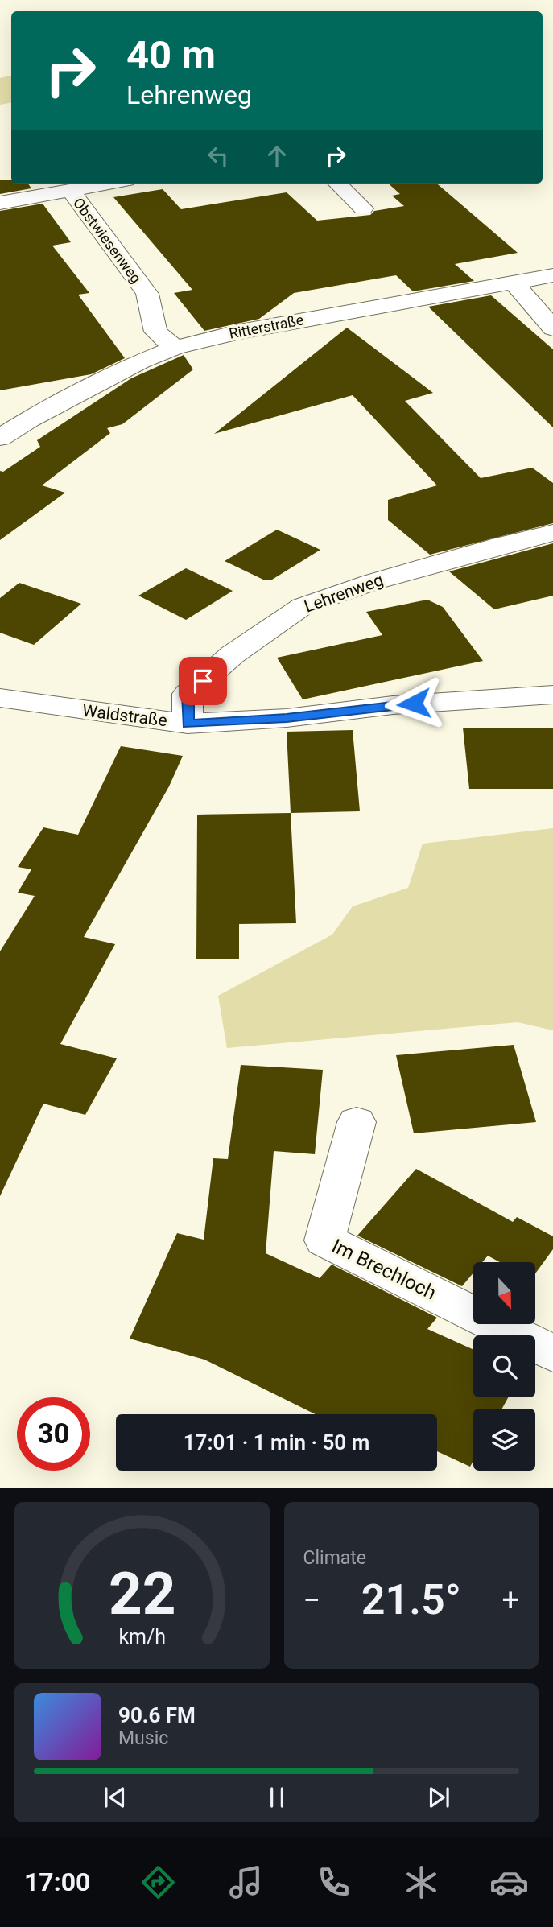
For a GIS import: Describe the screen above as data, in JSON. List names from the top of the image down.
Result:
{
  "streets": {
    "street": [
      "Obstwiesenweg",
      "Ritterstraße",
      "Lehrenweg",
      "Waldstraße",
      "Im Brechloch"
    ]
  },
  "crossings": [
    ["Obstwiesenweg", "Ritterstraße"],
    ["Lehrenweg", "Waldstraße"]
  ],
  "north": "bottom",
  "page": {
    "turn": ["40 m", "Lehrenweg"],
    "limit": "30",
    "trip": "17:01 · 1 min · 50 m",
    "tile": "Climate",
    "heat": ["−", "21.5°", "+"],
    "song": ["90.6 FM", "Music"],
    "tabs": "17:00",
    "gauge": ["22", "km/h"]
  }
}
